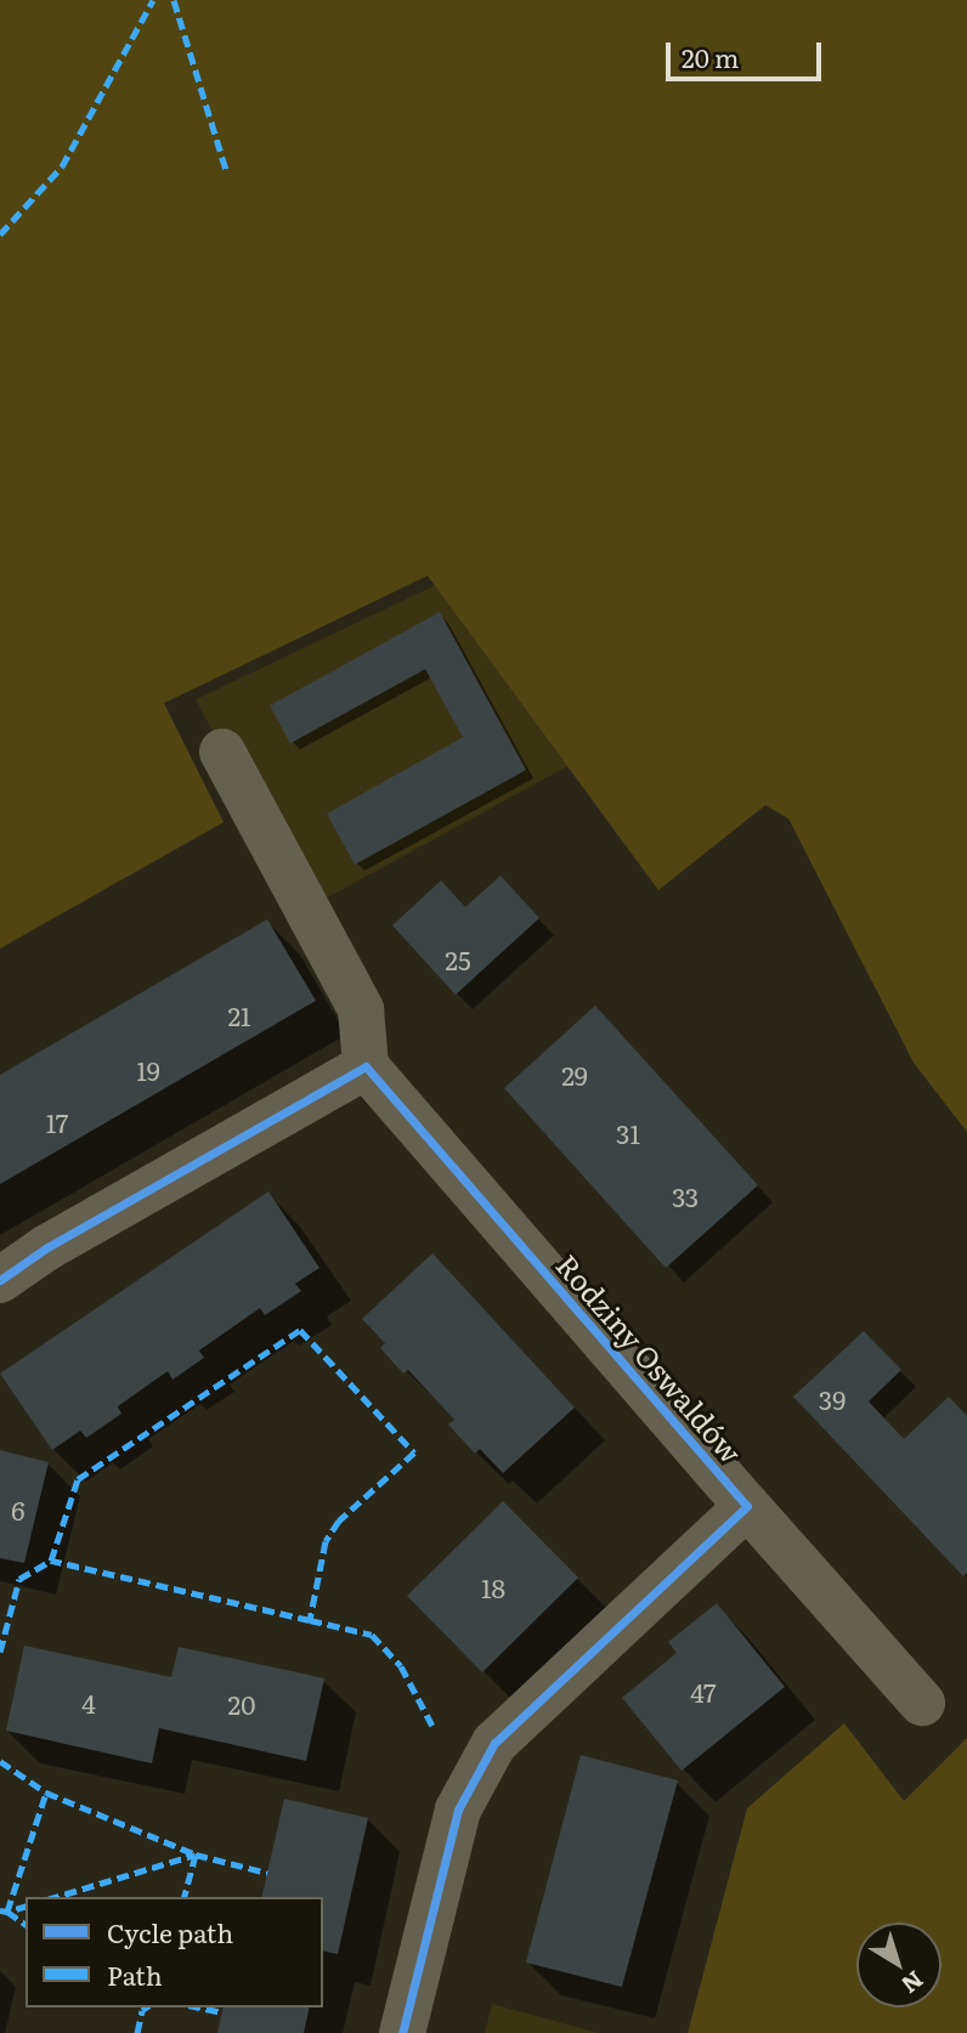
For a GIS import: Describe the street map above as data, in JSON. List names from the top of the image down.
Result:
{
  "streets": {
    "street": ["Rodziny Oswaldów"]
  },
  "house_numbers": [
    "25",
    "21",
    "19",
    "29",
    "17",
    "31",
    "33",
    "39",
    "6",
    "18",
    "47",
    "4",
    "20"
  ],
  "legend": ["Cycle path", "Path"],
  "scale_bar": "20 m",
  "north": "bottom right"
}
